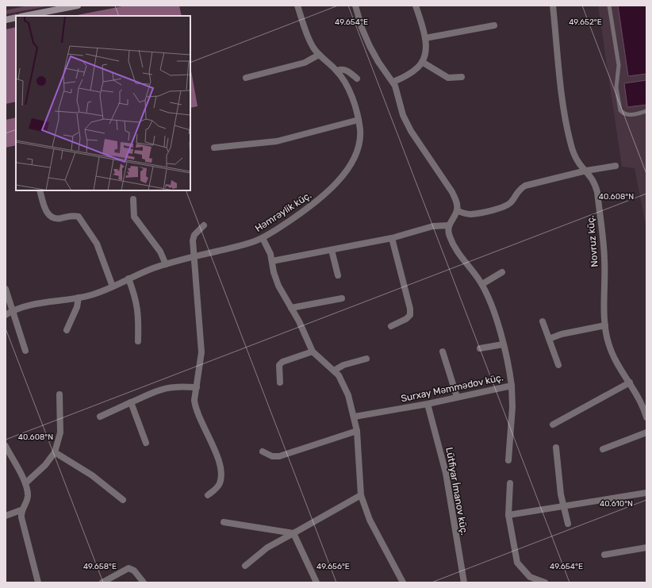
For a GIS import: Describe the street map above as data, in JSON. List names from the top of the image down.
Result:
{
  "streets": {
    "street": [
      "Həmrəylik küç.",
      "Novruz küç.",
      "Surxay Məmmədov küç.",
      "Lütfiyar İmanov küç."
    ]
  },
  "crossings": [
    ["Surxay Məmmədov küç.", "Lütfiyar İmanov küç."]
  ],
  "coordinates": [
    "49.654°E",
    "49.652°E",
    "40.608°N",
    "40.610°N",
    "49.658°E",
    "49.656°E"
  ]
}
